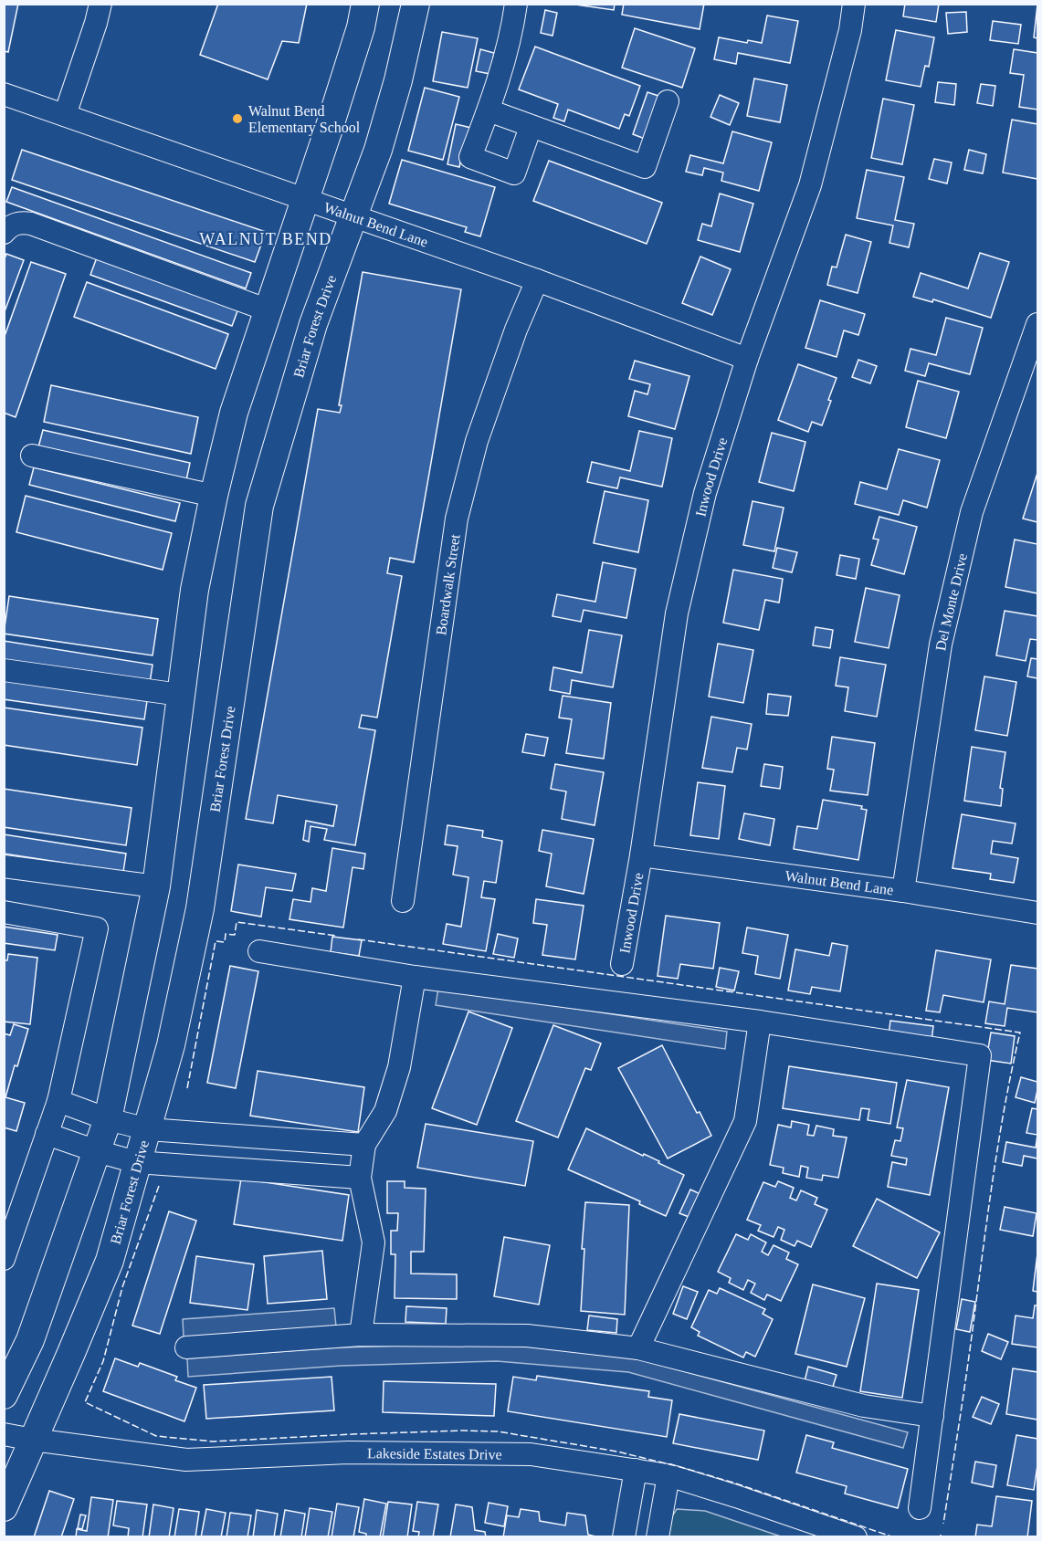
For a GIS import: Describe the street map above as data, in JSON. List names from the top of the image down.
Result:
{
  "streets": {
    "main road": ["Briar Forest Drive"],
    "street": [
      "Walnut Bend Lane",
      "Inwood Drive",
      "Boardwalk Street",
      "Del Monte Drive",
      "Lakeside Estates Drive"
    ]
  },
  "crossings": [
    ["Walnut Bend Lane", "Briar Forest Drive"],
    ["Walnut Bend Lane", "Inwood Drive"],
    ["Walnut Bend Lane", "Boardwalk Street"],
    ["Walnut Bend Lane", "Del Monte Drive"],
    ["Briar Forest Drive", "Lakeside Estates Drive"]
  ],
  "districts": ["WALNUT BEND"],
  "places": ["Walnut Bend Elementary School"]
}
